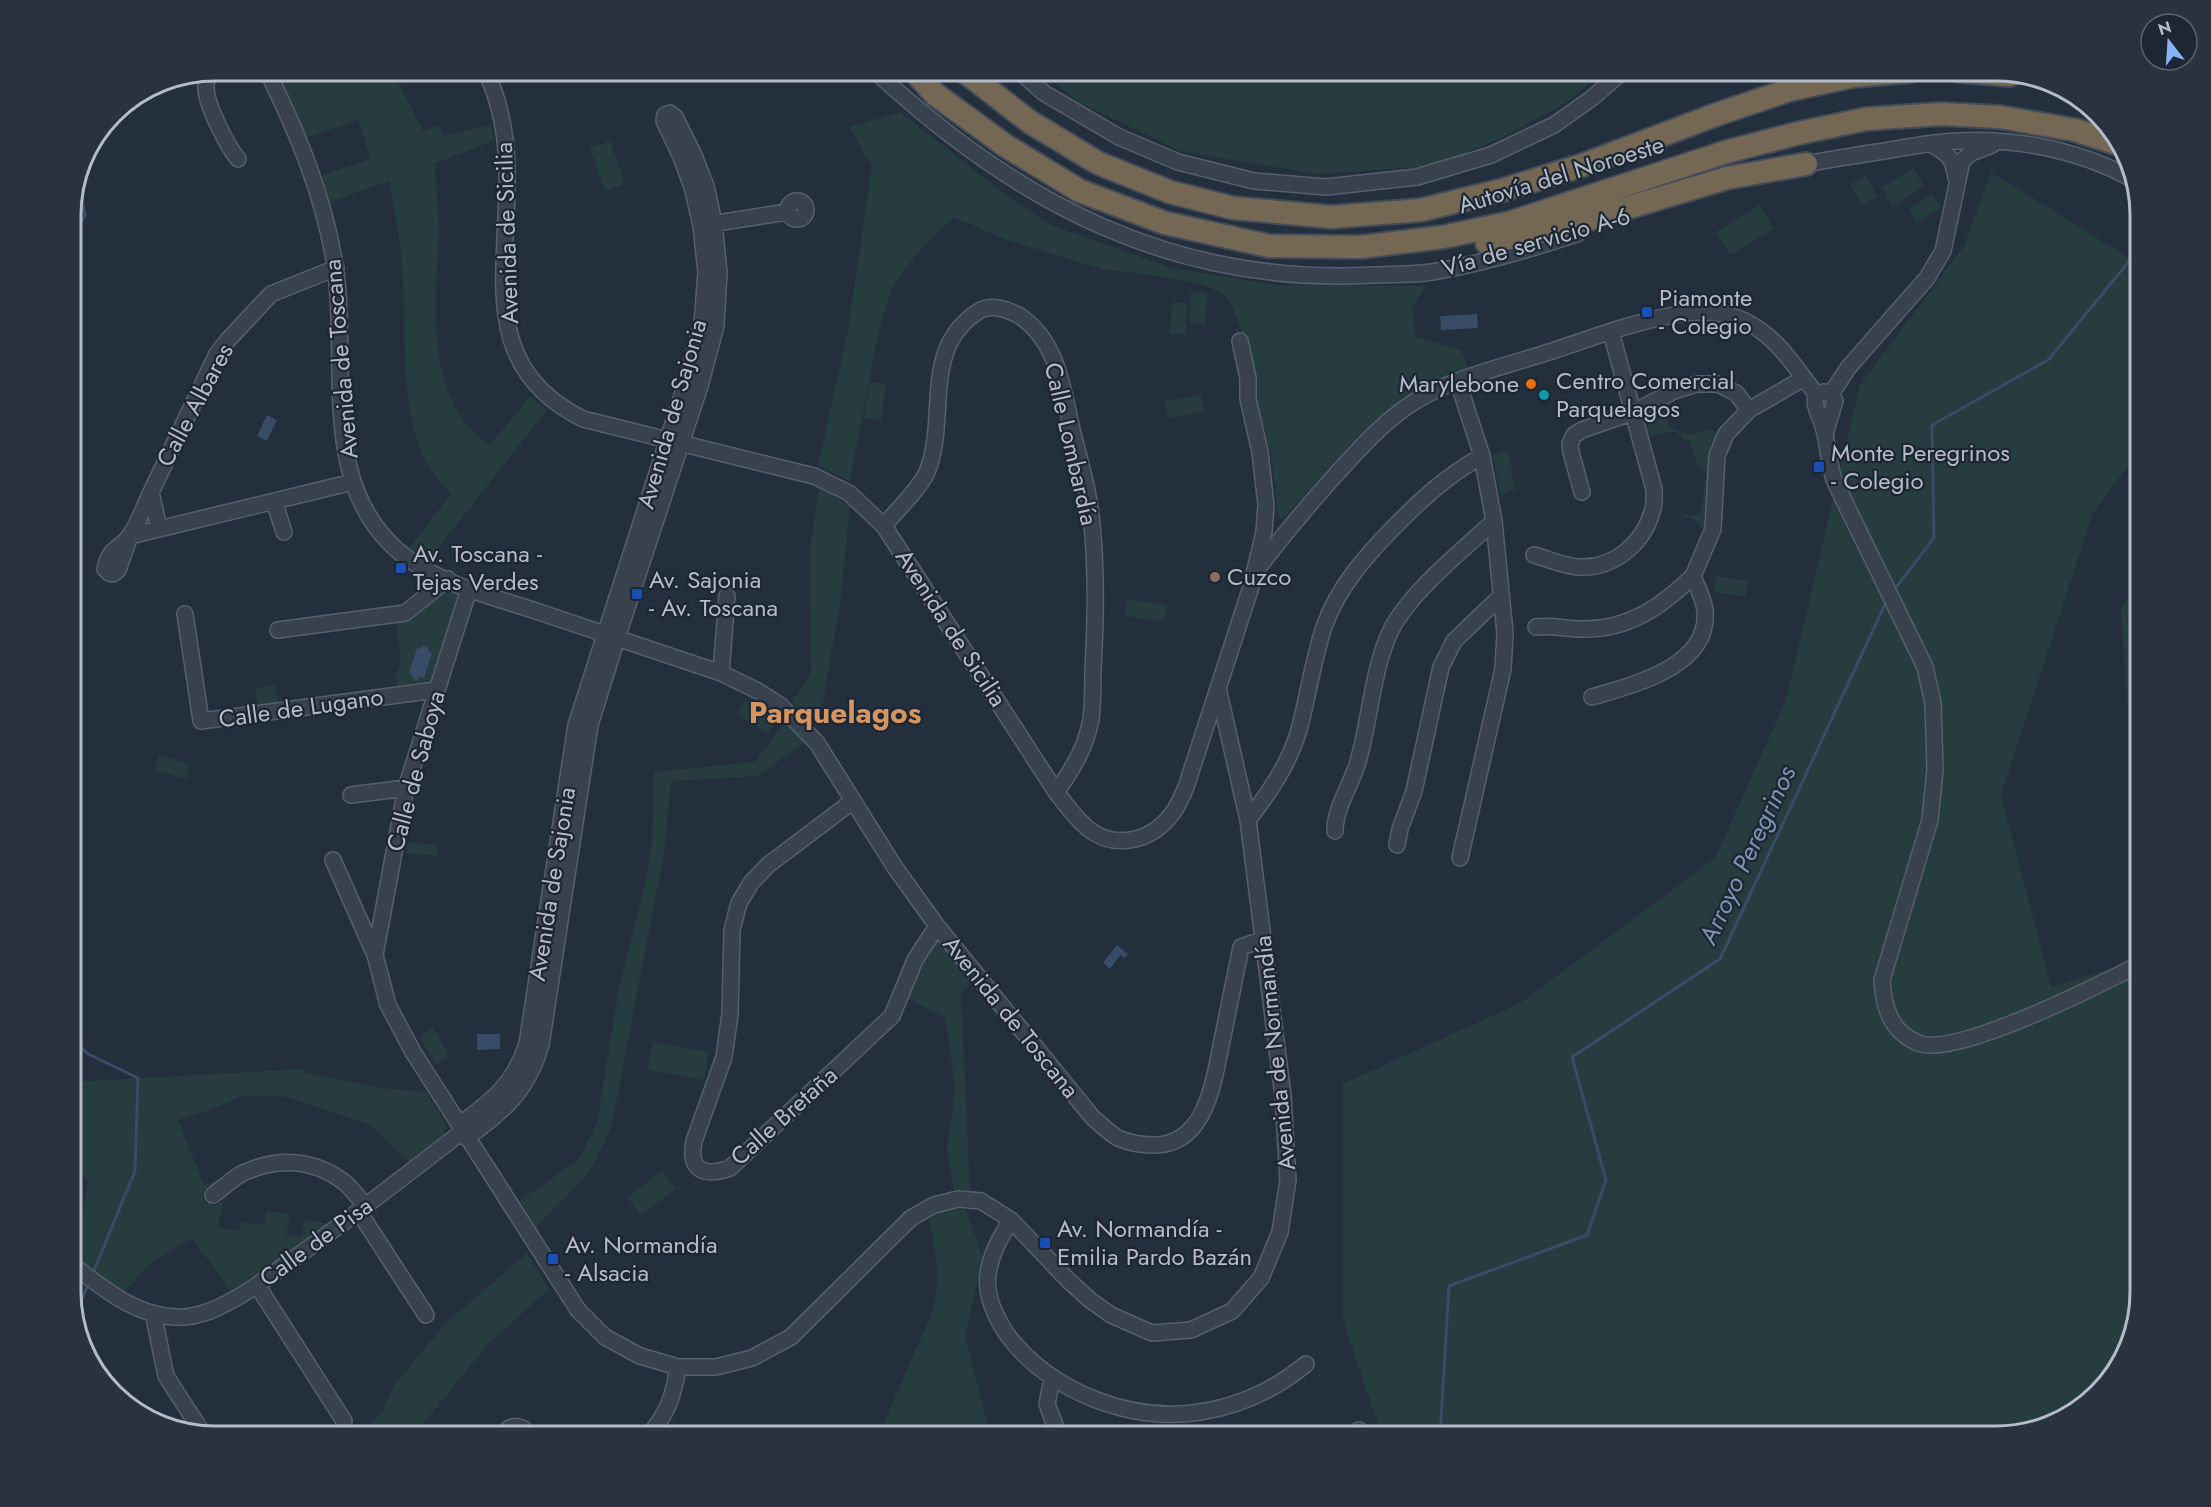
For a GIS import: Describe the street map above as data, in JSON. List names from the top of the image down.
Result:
{
  "streets": {
    "highway": ["Autovía del Noroeste"],
    "street": [
      "Avenida de Sicilia",
      "Vía de servicio A-6",
      "Avenida de Toscana",
      "Calle Albares",
      "Avenida de Sajonia",
      "Calle Lombardía",
      "Calle de Lugano",
      "Calle de Saboya",
      "Avenida de Normandía",
      "Calle Bretaña",
      "Calle de Pisa"
    ]
  },
  "crossings": [
    ["Avenida de Sicilia", "Avenida de Sajonia"],
    ["Avenida de Sicilia", "Calle Lombardía"],
    ["Avenida de Sicilia", "Avenida de Normandía"],
    ["Avenida de Toscana", "Calle Albares"],
    ["Avenida de Toscana", "Avenida de Sajonia"],
    ["Avenida de Toscana", "Calle de Saboya"],
    ["Avenida de Toscana", "Avenida de Normandía"],
    ["Avenida de Toscana", "Calle Bretaña"],
    ["Avenida de Sajonia", "Calle de Saboya"],
    ["Avenida de Sajonia", "Avenida de Normandía"],
    ["Avenida de Sajonia", "Calle de Pisa"],
    ["Calle de Lugano", "Calle de Saboya"],
    ["Calle de Saboya", "Avenida de Normandía"],
    ["Calle de Saboya", "Calle de Pisa"],
    ["Avenida de Normandía", "Calle de Pisa"]
  ],
  "districts": ["Parquelagos"],
  "water": ["Arroyo Peregrinos"],
  "places": {
    "transit": [
      "Piamonte - Colegio",
      "Monte Peregrinos - Colegio",
      "Av. Toscana - Tejas Verdes",
      "Av. Sajonia - Av. Toscana",
      "Av. Normandía - Emilia Pardo Bazán",
      "Av. Normandía - Alsacia"
    ],
    "other": ["Marylebone", "Centro Comercial Parquelagos", "Cuzco"]
  },
  "north": "top"
}
